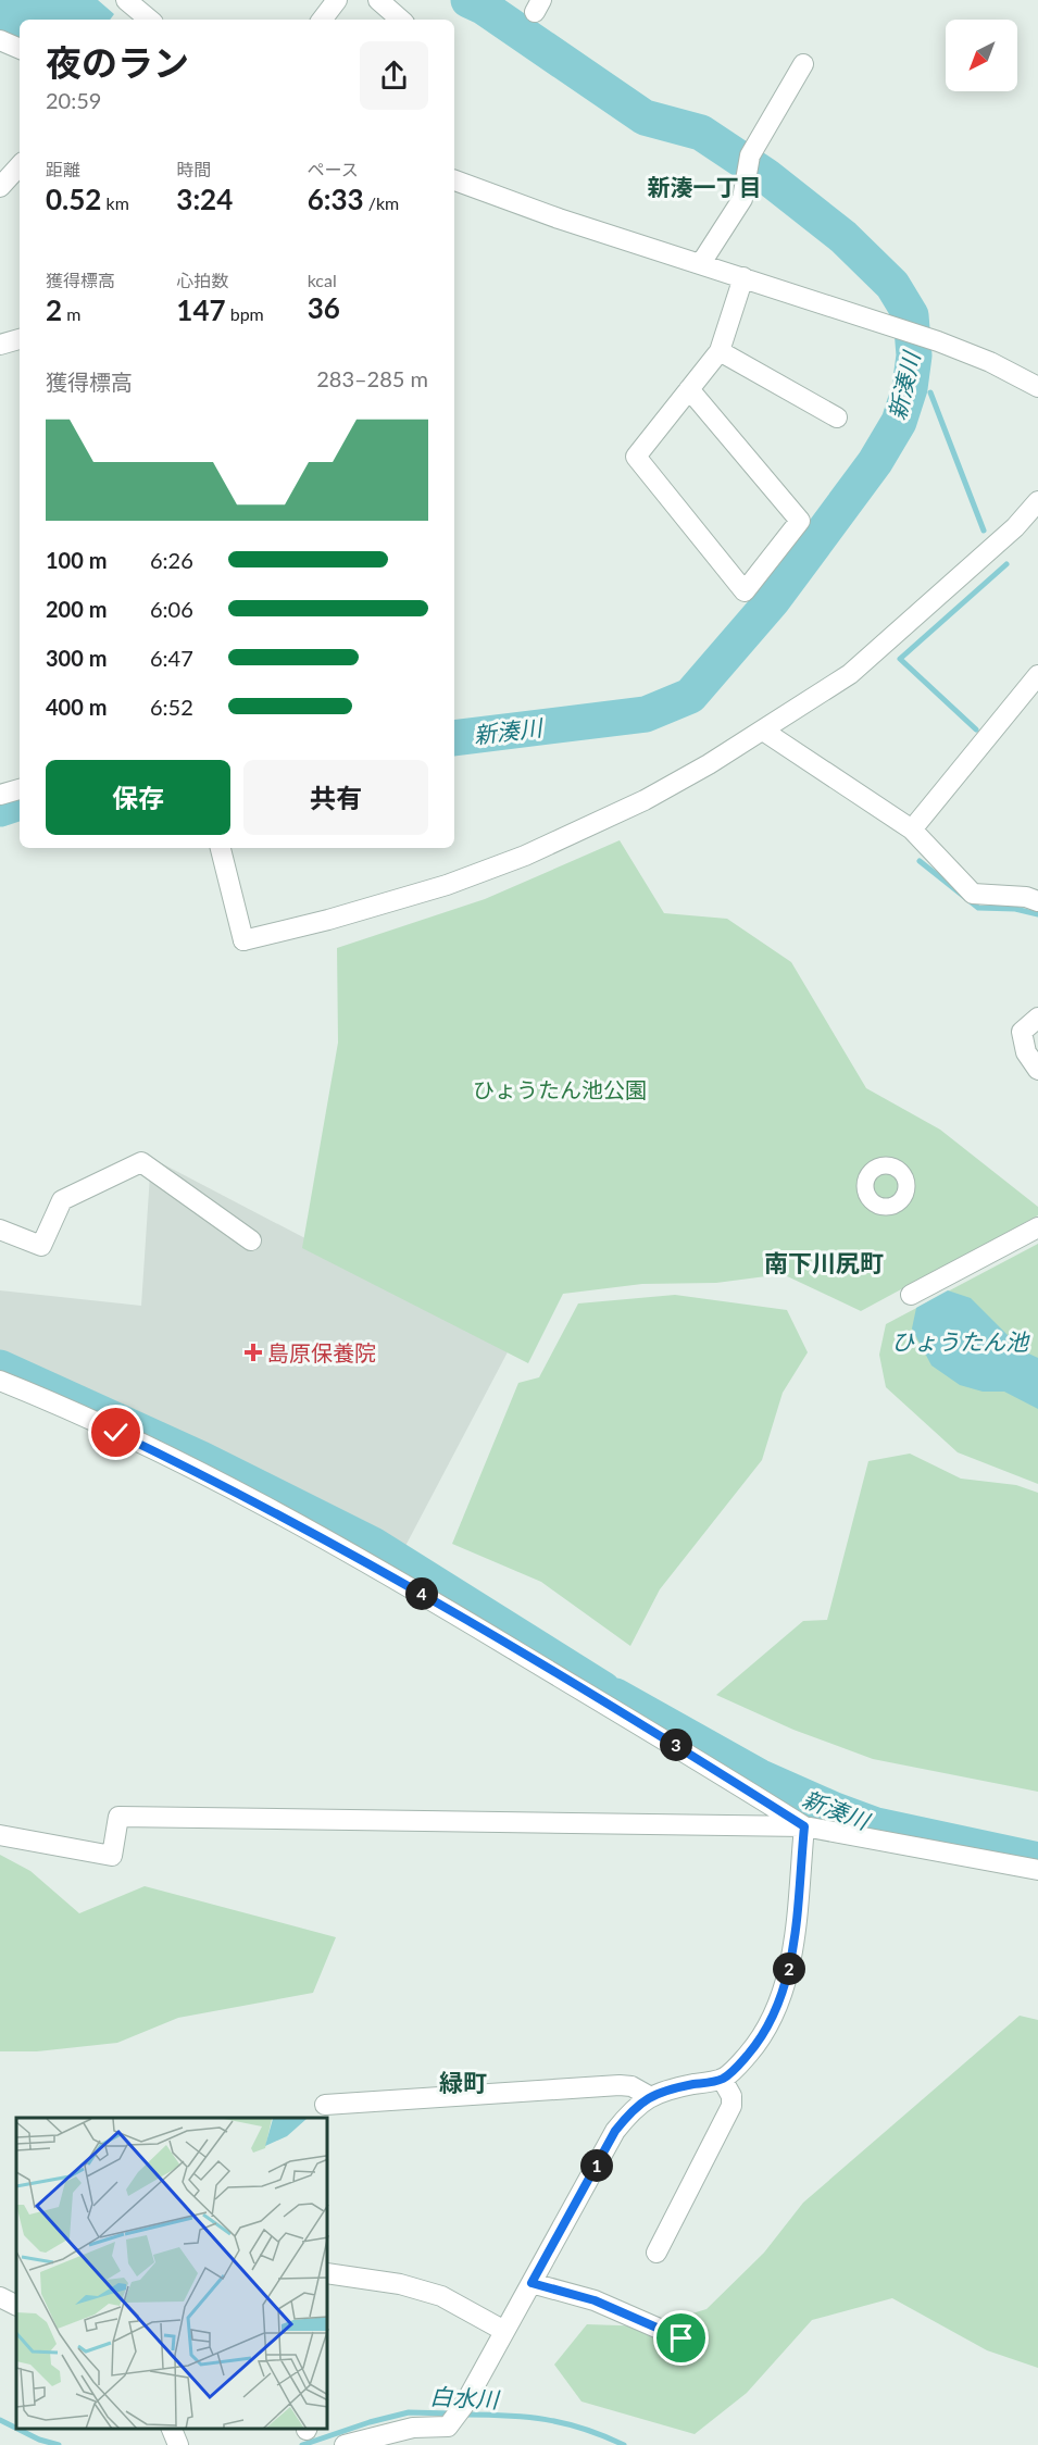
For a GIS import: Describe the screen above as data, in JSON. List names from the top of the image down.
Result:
{
  "districts": ["新湊一丁目", "南下川尻町", "緑町"],
  "water": ["新湊川", "ひょうたん池", "白水川"],
  "parks": ["ひょうたん池公園"],
  "places": {
    "health": ["島原保養院"]
  },
  "north": "bottom left",
  "page": {
    "heading": ["夜のラン", "20:59"],
    "stats": [
      ["距離", "0.52 km"],
      ["時間", "3:24"],
      ["ペース", "6:33 /km"],
      ["獲得標高", "2 m"],
      ["心拍数", "147 bpm"],
      ["kcal", "36"]
    ],
    "chart": ["獲得標高", "283–285 m"],
    "list": [
      {
        "name": "100 m",
        "note": "6:26"
      },
      {
        "name": "200 m",
        "note": "6:06"
      },
      {
        "name": "300 m",
        "note": "6:47"
      },
      {
        "name": "400 m",
        "note": "6:52"
      }
    ],
    "buttons": ["保存", "共有"],
    "pins": [
      "4",
      "3",
      "2",
      "1"
    ]
  }
}
